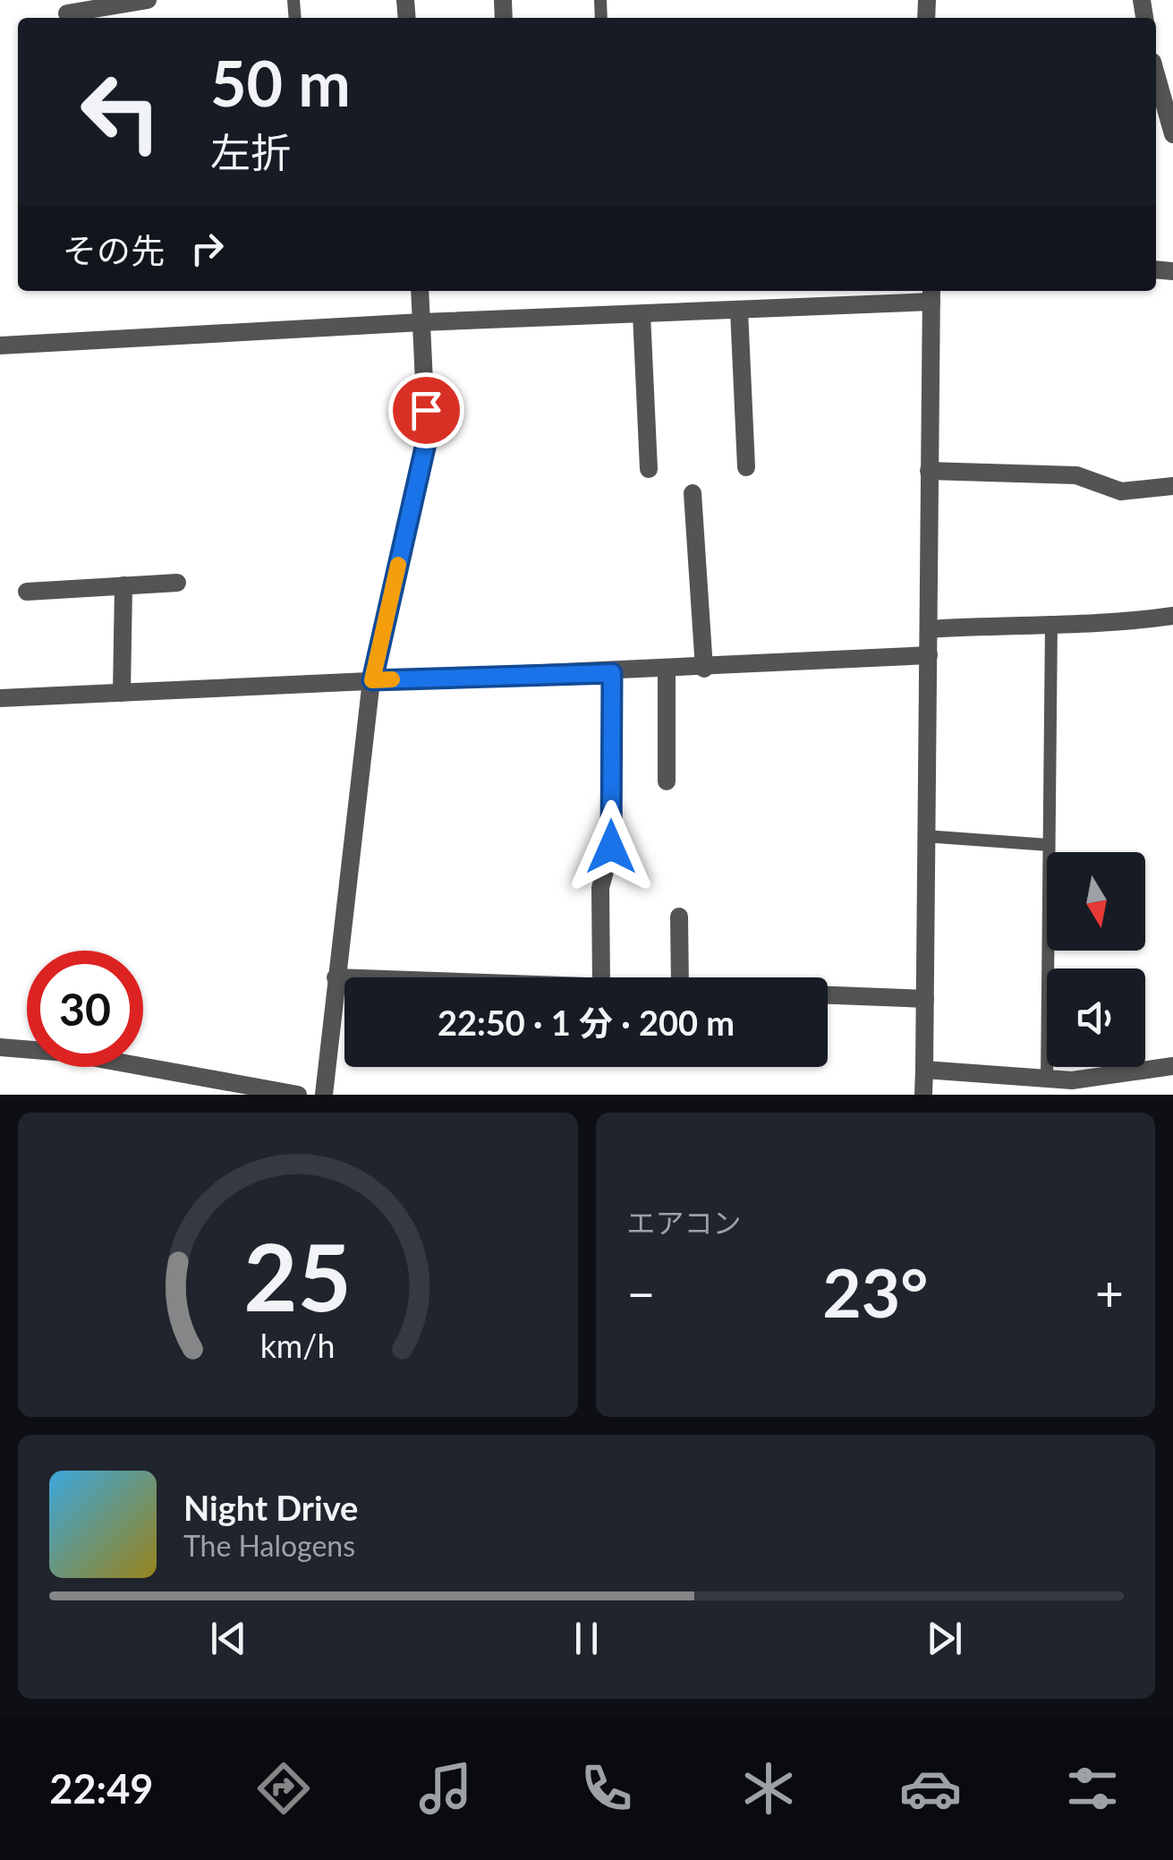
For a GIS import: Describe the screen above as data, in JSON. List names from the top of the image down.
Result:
{
  "north": "bottom",
  "page": {
    "turn": ["50 m", "左折"],
    "then": "その先",
    "limit": "30",
    "trip": "22:50 · 1 分 · 200 m",
    "tile": "エアコン",
    "heat": ["−", "23°", "+"],
    "song": ["Night Drive", "The Halogens"],
    "tabs": "22:49",
    "gauge": ["25", "km/h"]
  }
}
